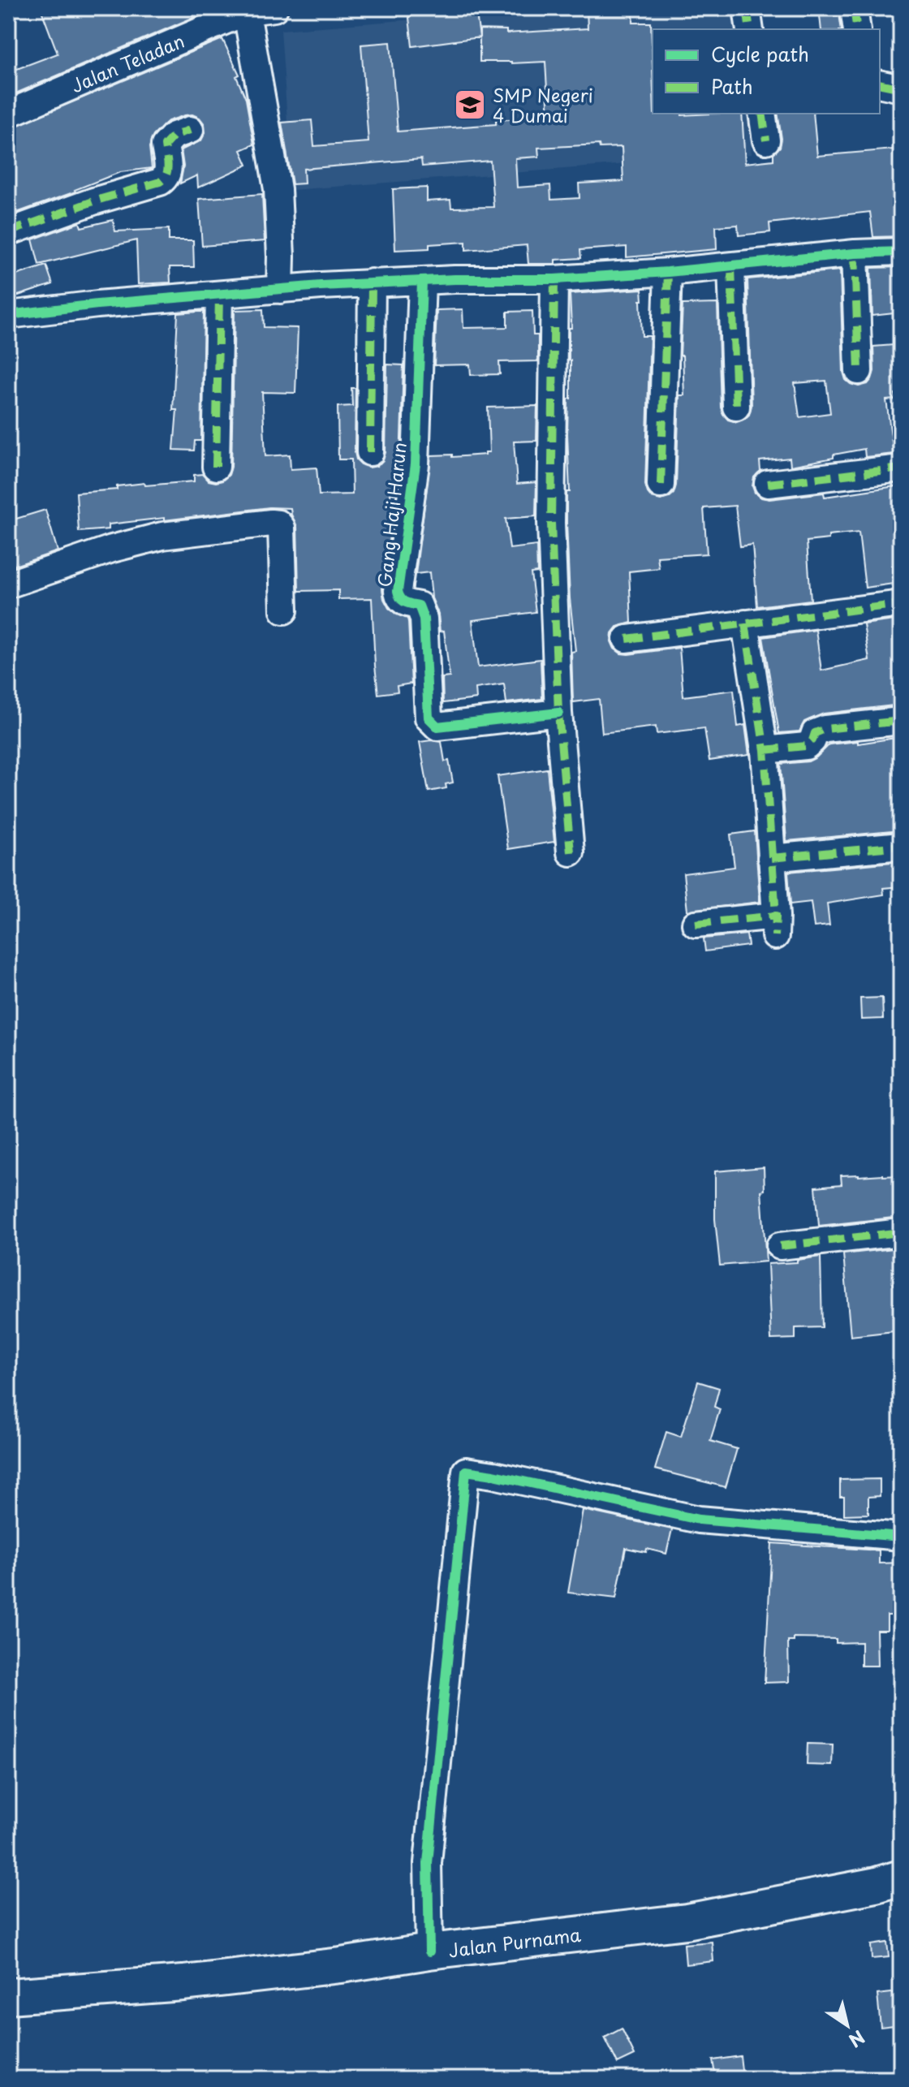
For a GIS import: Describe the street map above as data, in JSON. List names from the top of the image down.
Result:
{
  "streets": {
    "main road": ["Jalan Purnama"],
    "street": ["Jalan Teladan", "Gang Haji Harun"]
  },
  "places": {
    "school or university": ["SMP Negeri 4 Dumai"]
  },
  "legend": ["Cycle path", "Path"],
  "north": "bottom right"
}
